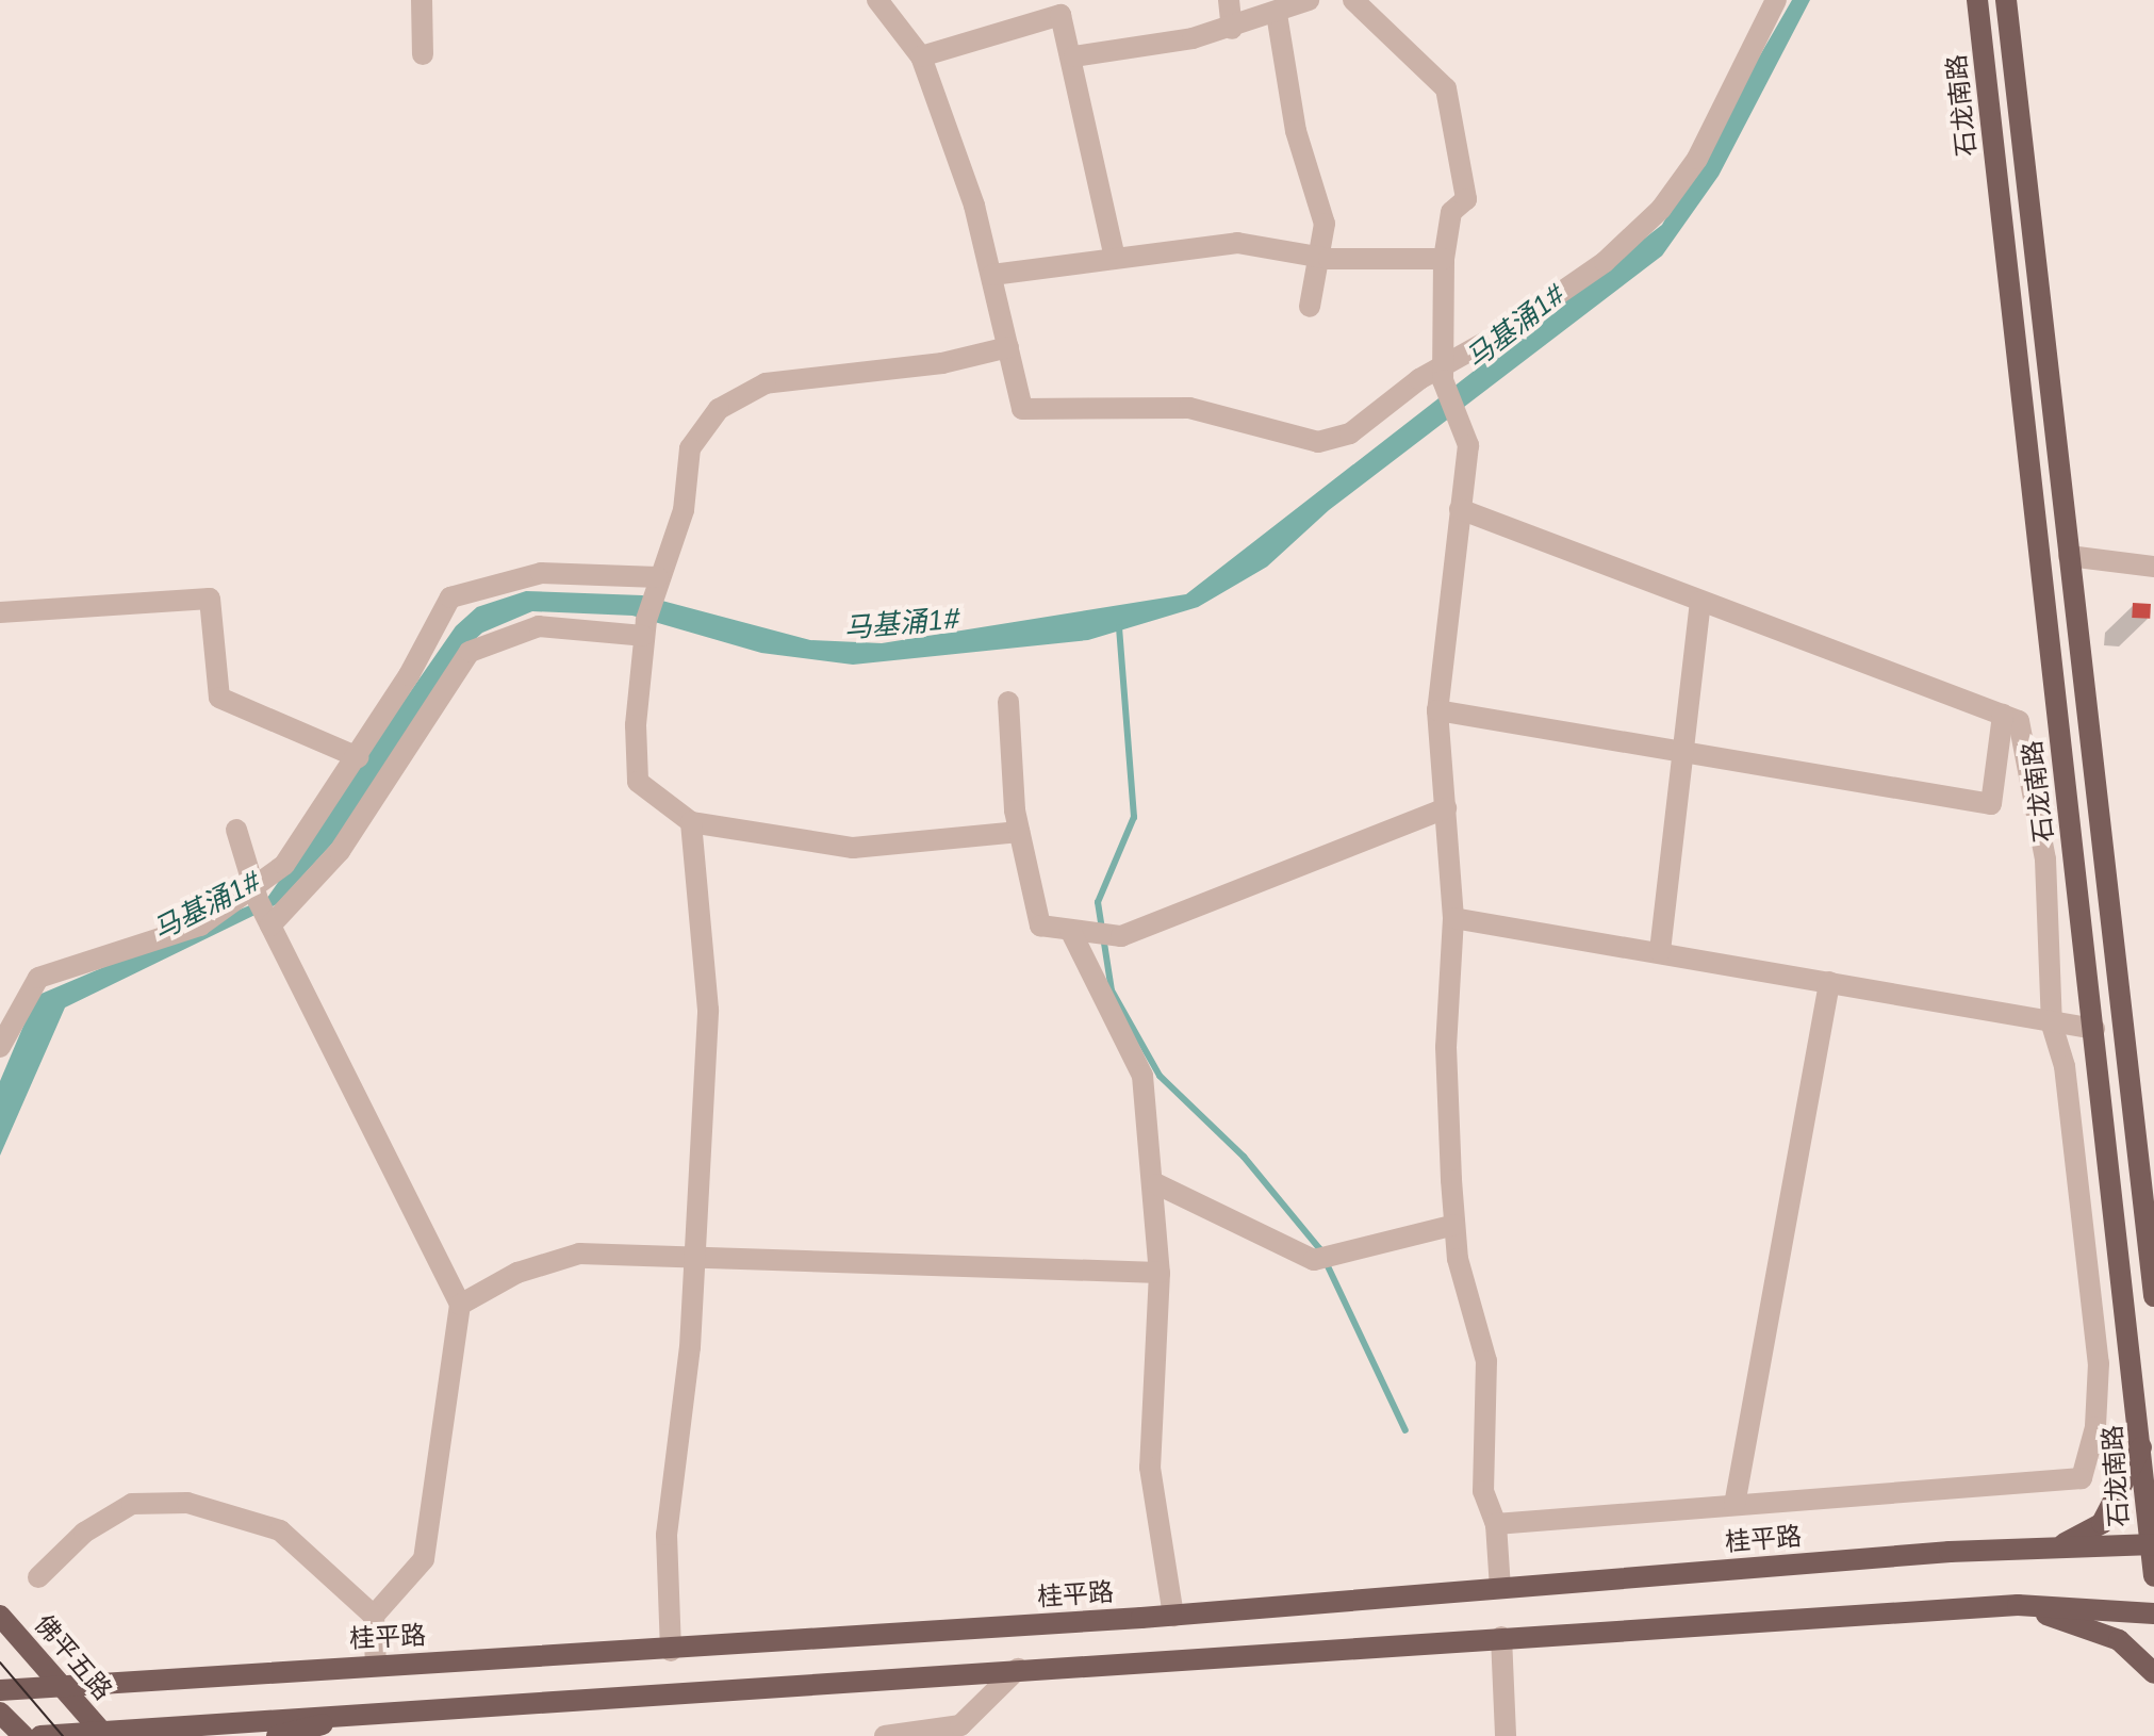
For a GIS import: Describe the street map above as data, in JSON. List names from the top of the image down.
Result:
{
  "streets": {
    "main road": ["石龙南路", "桂平路", "佛平五路"]
  },
  "crossings": [
    ["石龙南路", "桂平路"],
    ["桂平路", "佛平五路"]
  ],
  "water": ["马基涌1#"]
}
